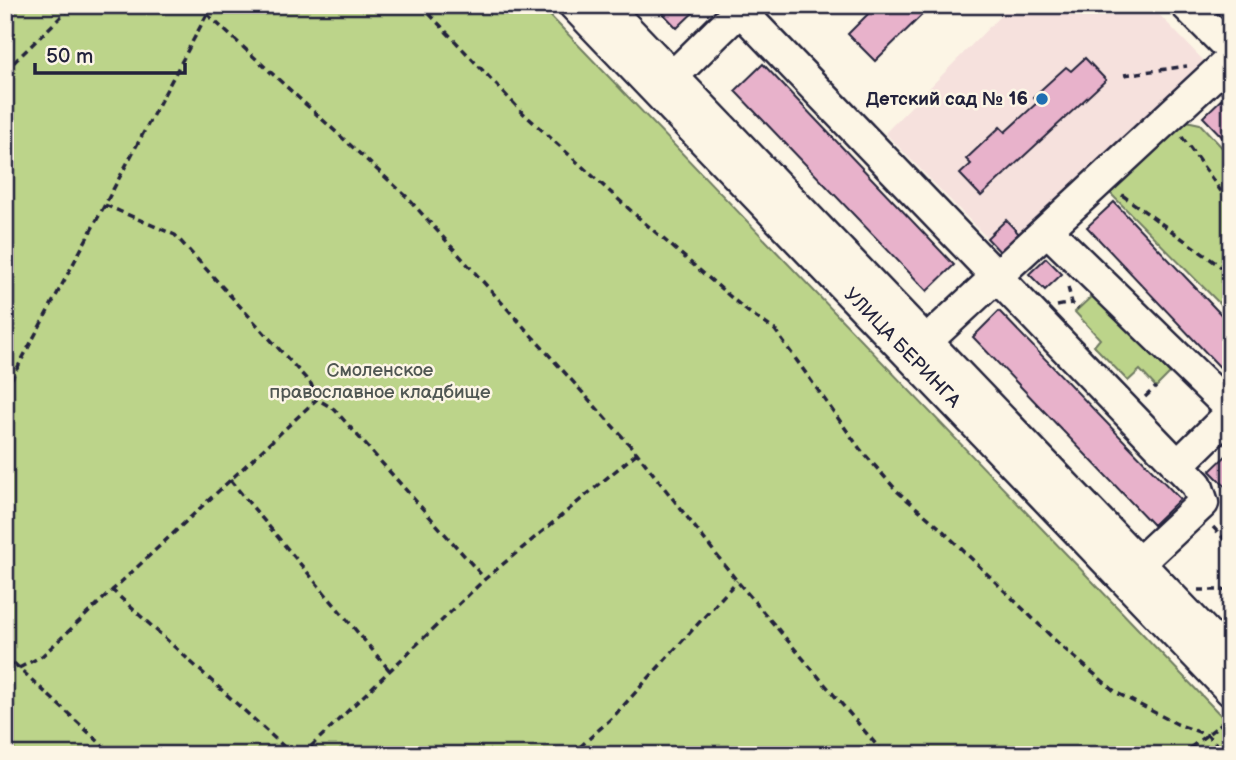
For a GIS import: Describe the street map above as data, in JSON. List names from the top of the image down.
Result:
{
  "streets": {
    "street": ["УЛИЦА БЕРИНГА"]
  },
  "parks": ["Смоленское православное кладбище"],
  "places": ["Детский сад № 16"],
  "scale_bar": "50 m"
}
